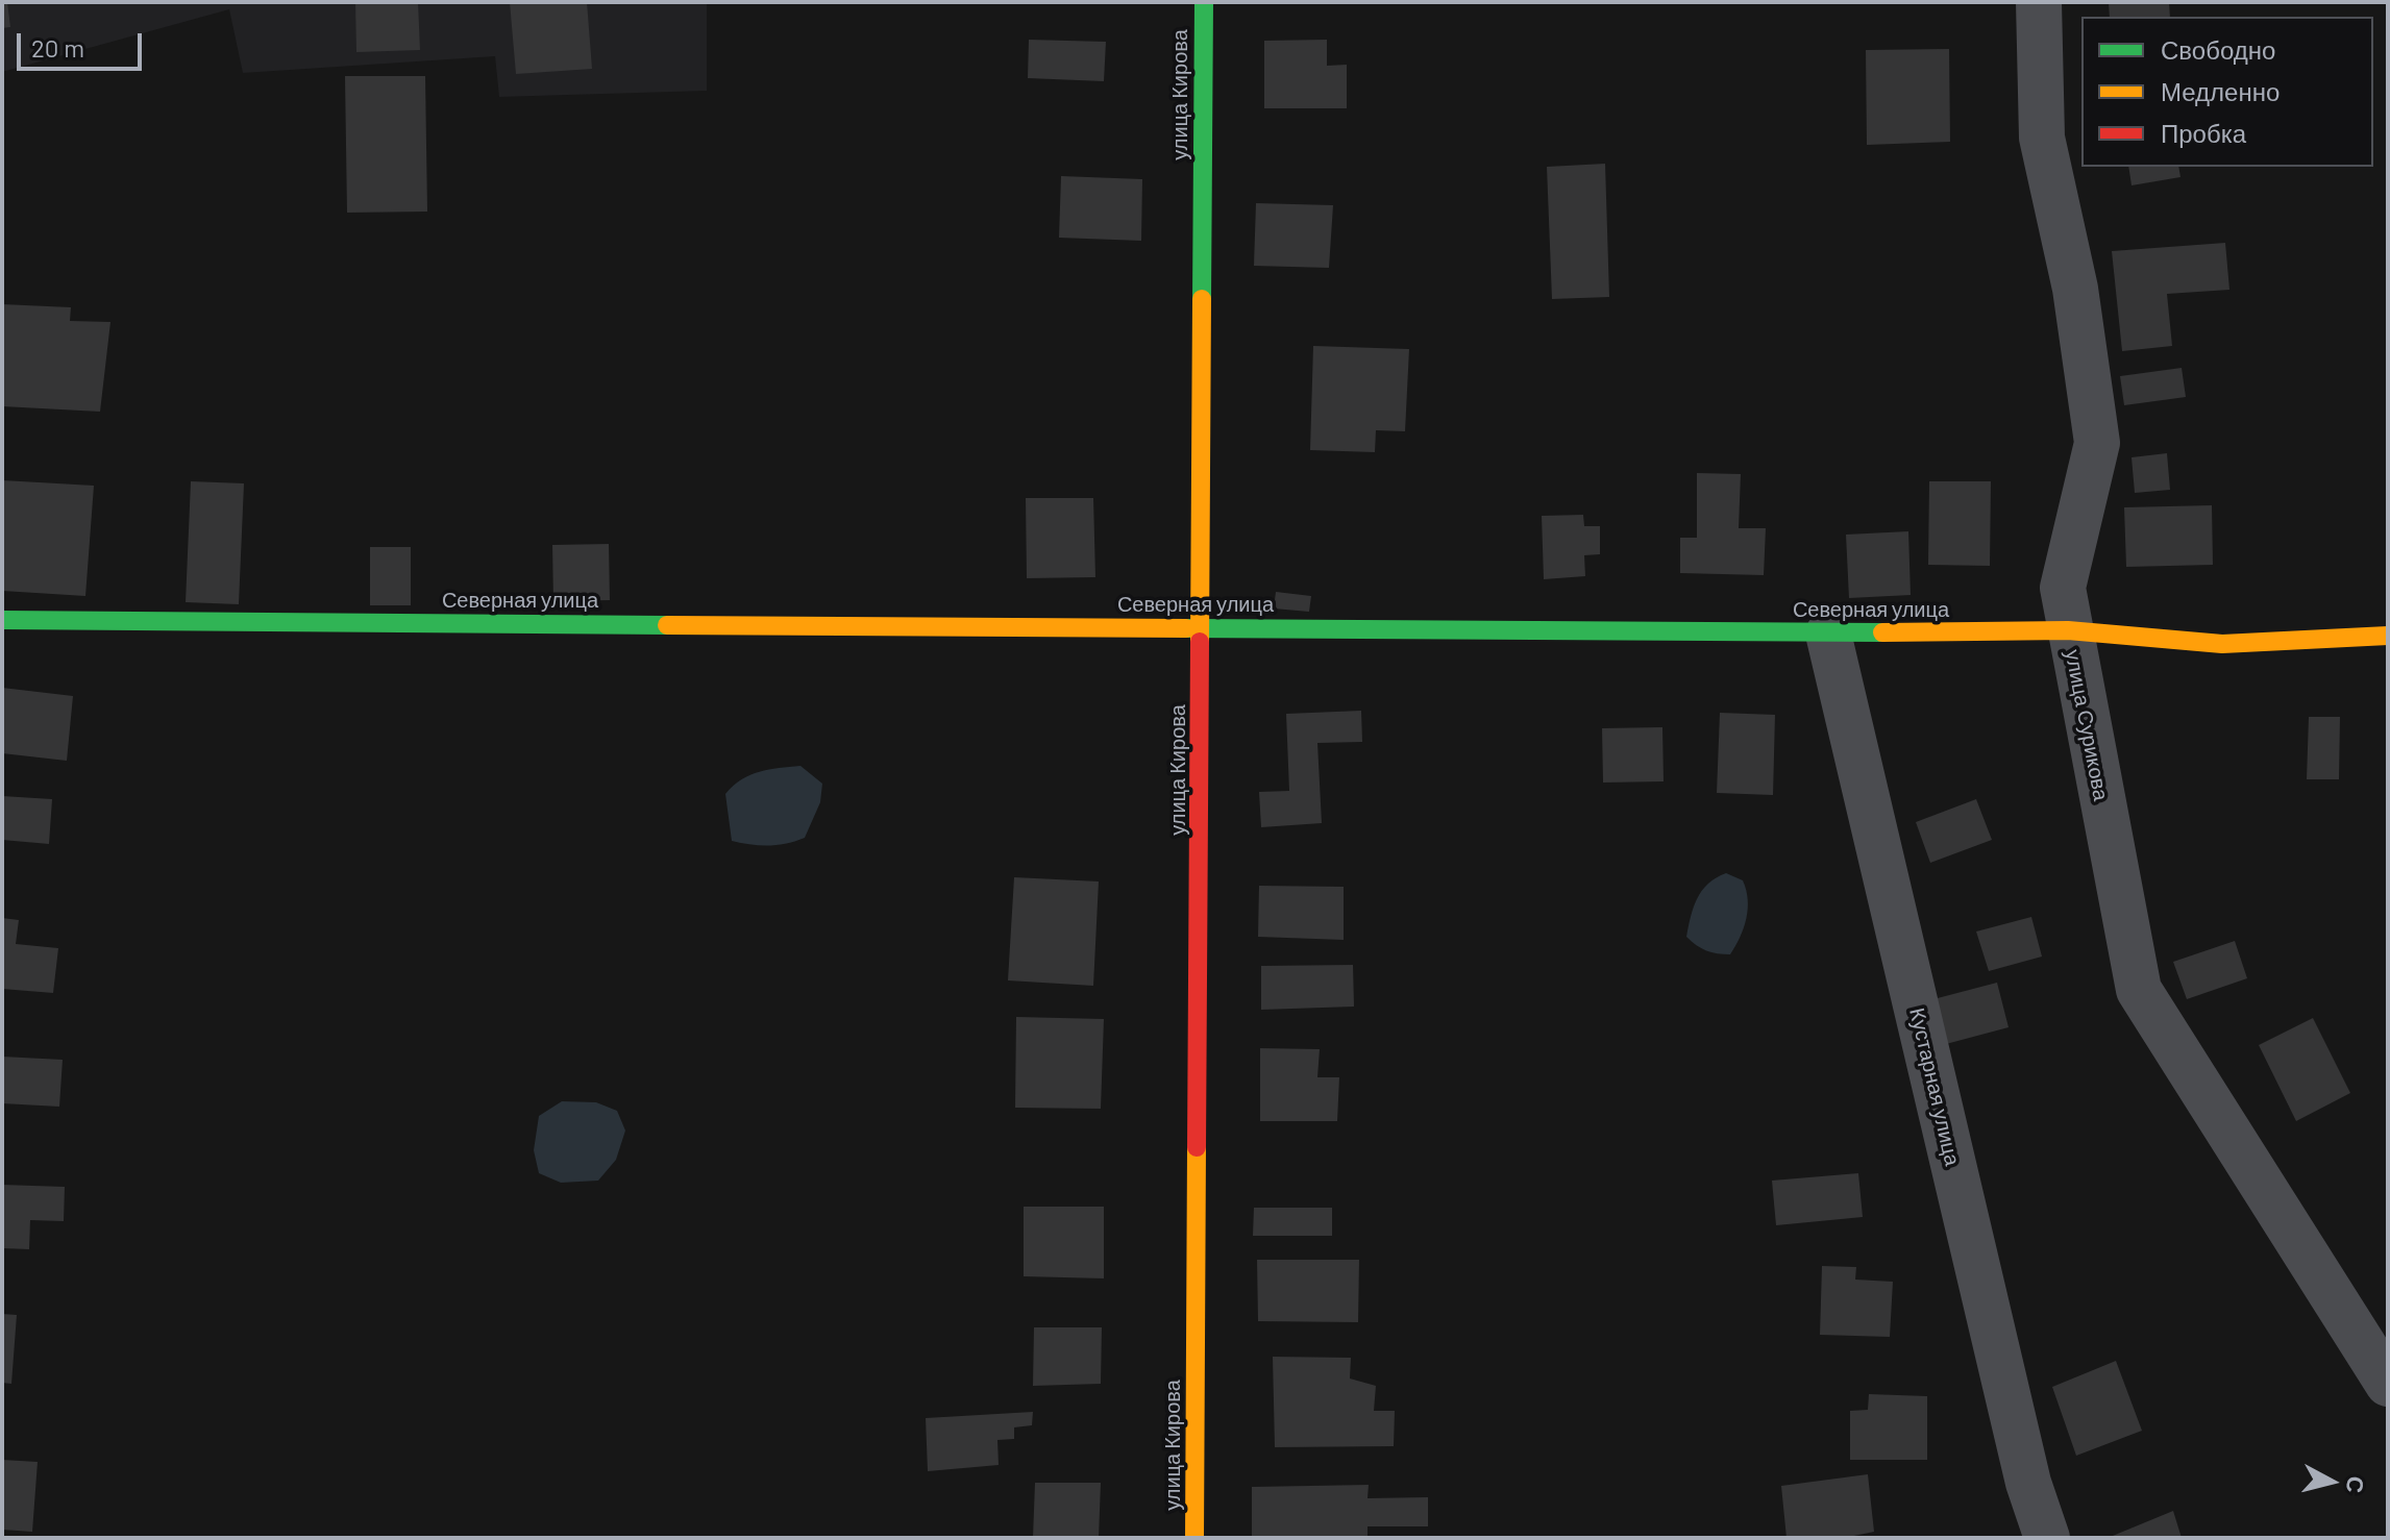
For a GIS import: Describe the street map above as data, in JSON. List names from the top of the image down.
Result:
{
  "streets": {
    "street": [
      "улица Кирова",
      "Северная улица",
      "улица Сурикова",
      "Кустарная улица"
    ]
  },
  "crossings": [
    ["улица Кирова", "Северная улица"],
    ["Северная улица", "улица Сурикова"],
    ["Северная улица", "Кустарная улица"]
  ],
  "legend": ["Свободно", "Медленно", "Пробка"],
  "scale_bar": "20 m",
  "north": "right"
}
